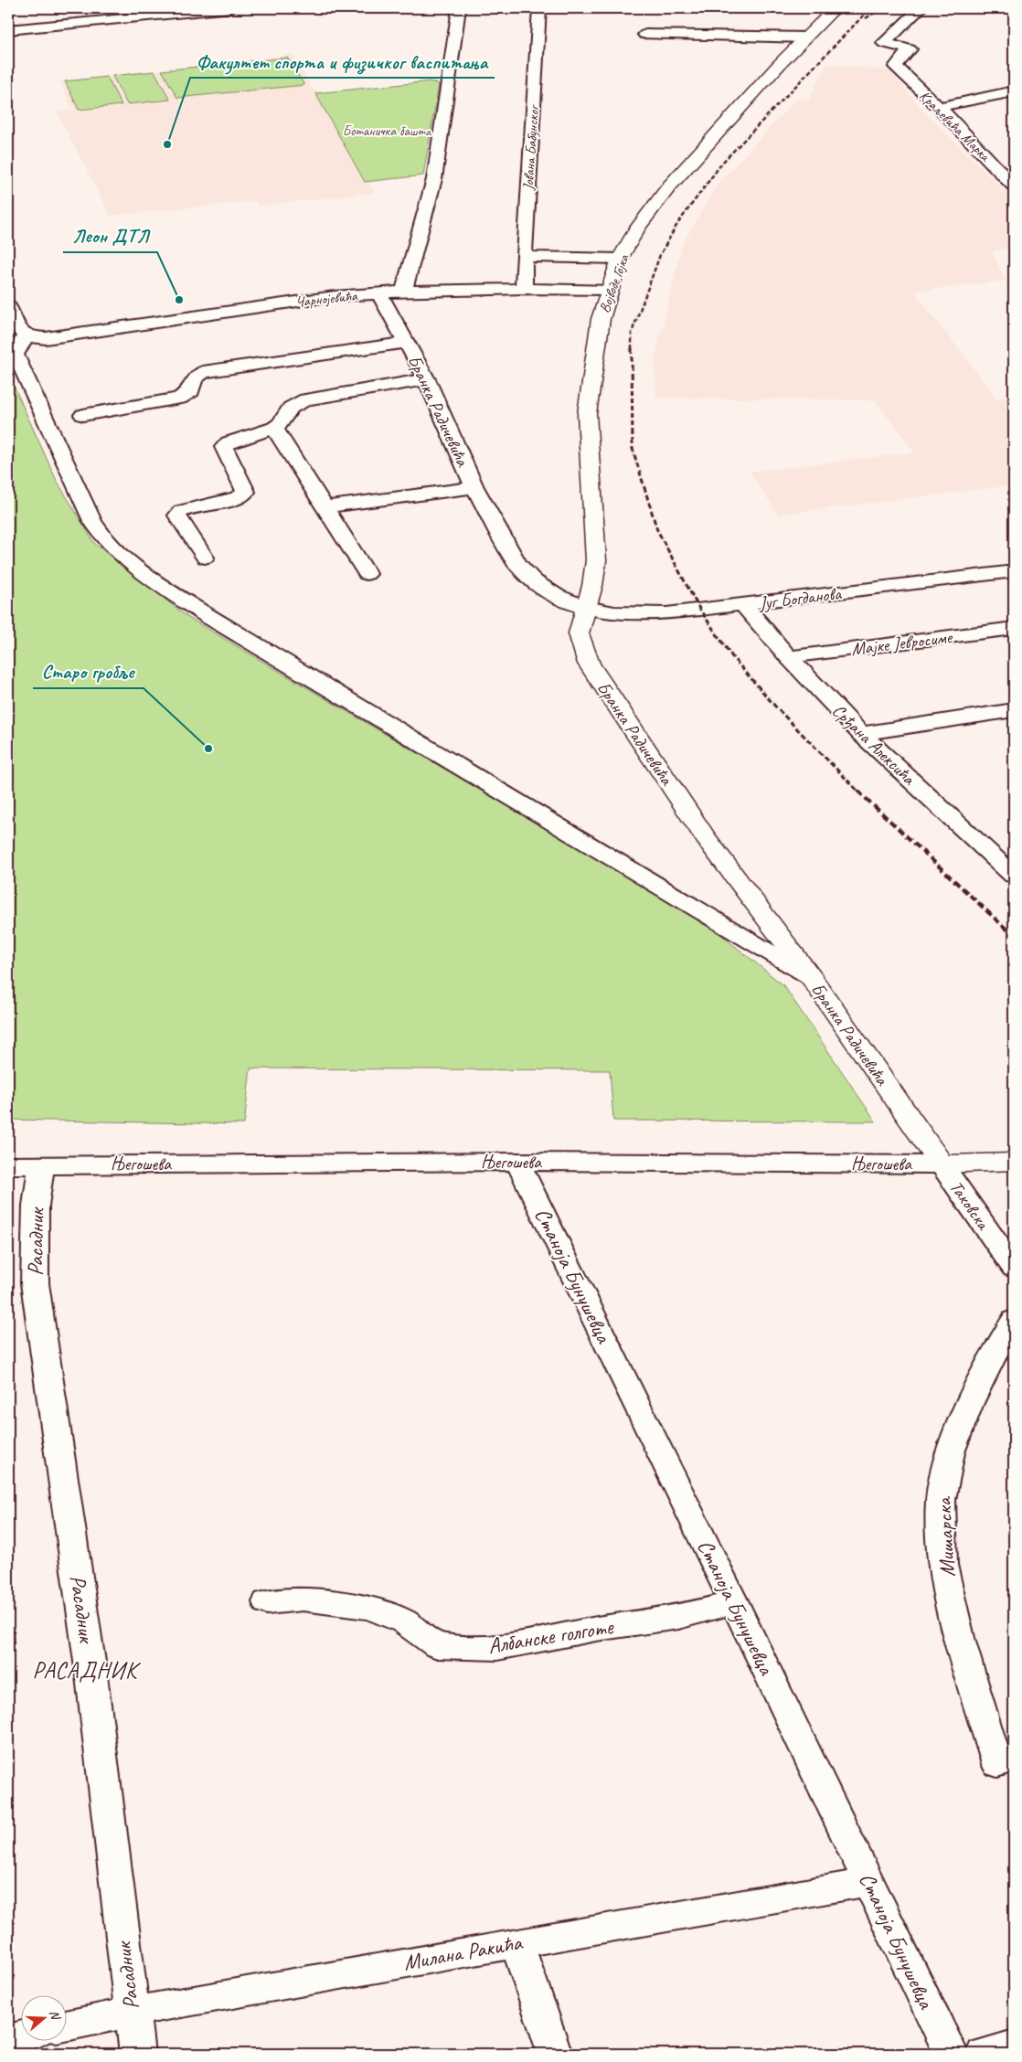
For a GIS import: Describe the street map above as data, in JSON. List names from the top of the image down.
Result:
{
  "streets": {
    "street": [
      "Краљевића Марка",
      "Јована Бабунског",
      "Војводе Гојка",
      "Чарнојевића",
      "Бранка Радичевића",
      "Југ Богданова",
      "Мајке Јевросиме",
      "Срђана Алексића",
      "Његошева",
      "Таковска",
      "Расадник",
      "Станоја Бунушевца",
      "Мишарска",
      "Албанске голготе",
      "Милана Ракића"
    ]
  },
  "crossings": [
    ["Јована Бабунског", "Чарнојевића"],
    ["Војводе Гојка", "Чарнојевића"],
    ["Војводе Гојка", "Бранка Радичевића"],
    ["Војводе Гојка", "Југ Богданова"],
    ["Чарнојевића", "Бранка Радичевића"],
    ["Бранка Радичевића", "Југ Богданова"],
    ["Бранка Радичевића", "Његошева"],
    ["Бранка Радичевића", "Таковска"],
    ["Југ Богданова", "Срђана Алексића"],
    ["Мајке Јевросиме", "Срђана Алексића"],
    ["Његошева", "Таковска"],
    ["Његошева", "Расадник"],
    ["Његошева", "Станоја Бунушевца"],
    ["Расадник", "Милана Ракића"],
    ["Станоја Бунушевца", "Албанске голготе"],
    ["Станоја Бунушевца", "Милана Ракића"]
  ],
  "districts": ["РАСАДНИК"],
  "parks": ["Ботаничка башта"],
  "places": ["Факултет спорта и физичког васпитања", "Леон ДТЛ", "Старо гробље"],
  "north": "right"
}
